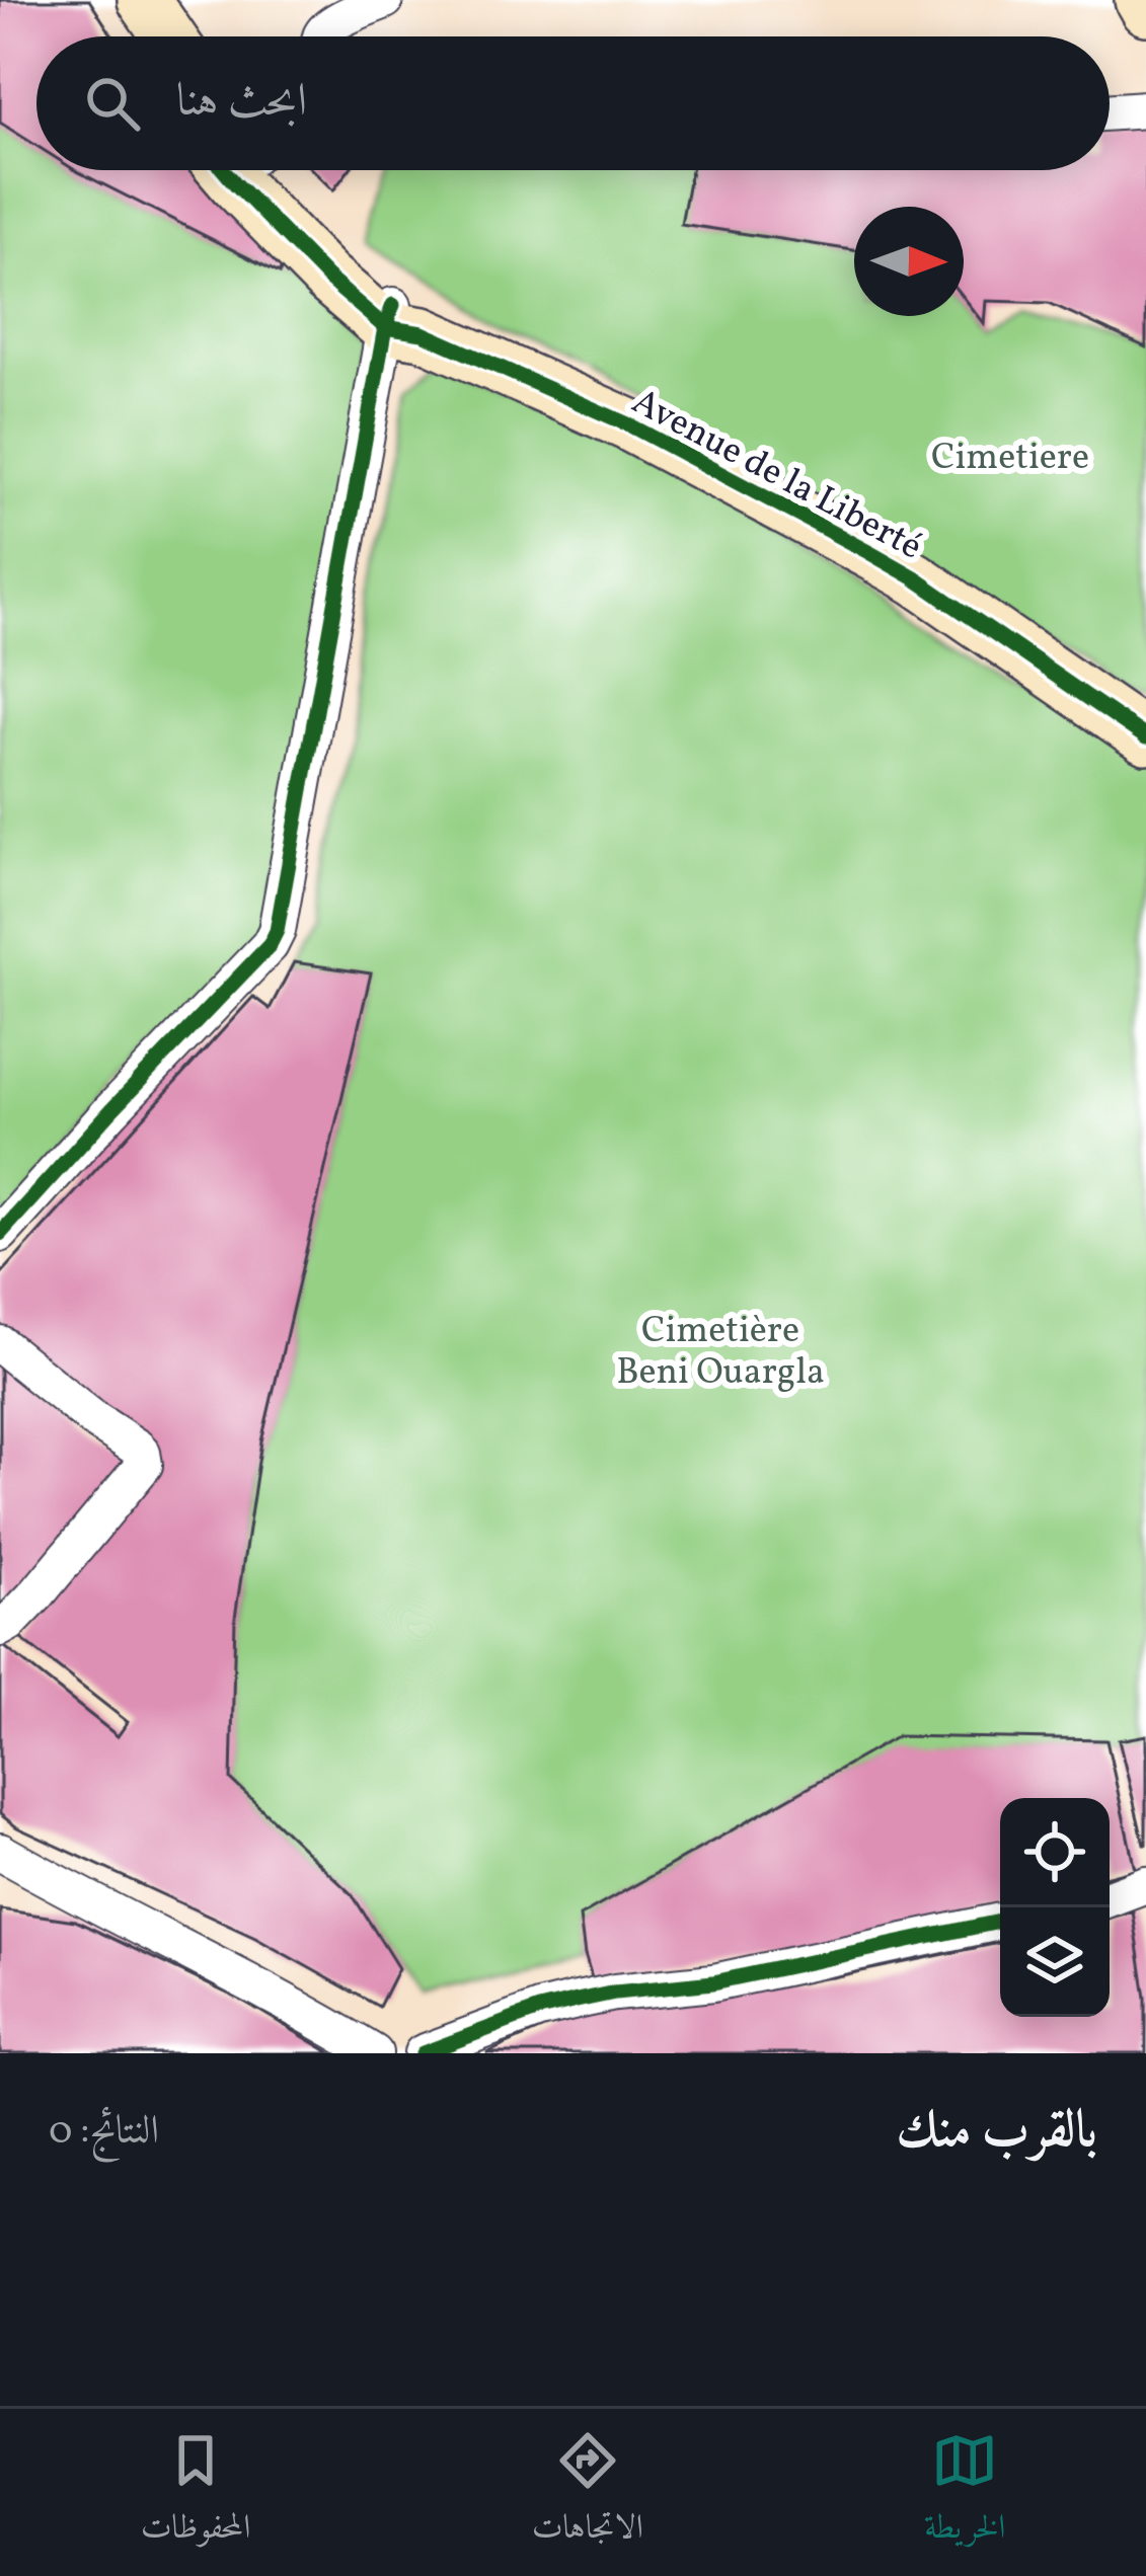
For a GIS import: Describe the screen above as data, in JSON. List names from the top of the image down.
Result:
{
  "streets": {
    "street": ["Avenue de la Liberté"]
  },
  "parks": ["Cimetiere", "Cimetière Beni Ouargla"],
  "north": "right",
  "page": {
    "search": "ابحث هنا",
    "heading": ["بالقرب منك", "النتائج: 0"],
    "nav": ["الخريطة", "الاتجاهات", "المحفوظات"]
  }
}
